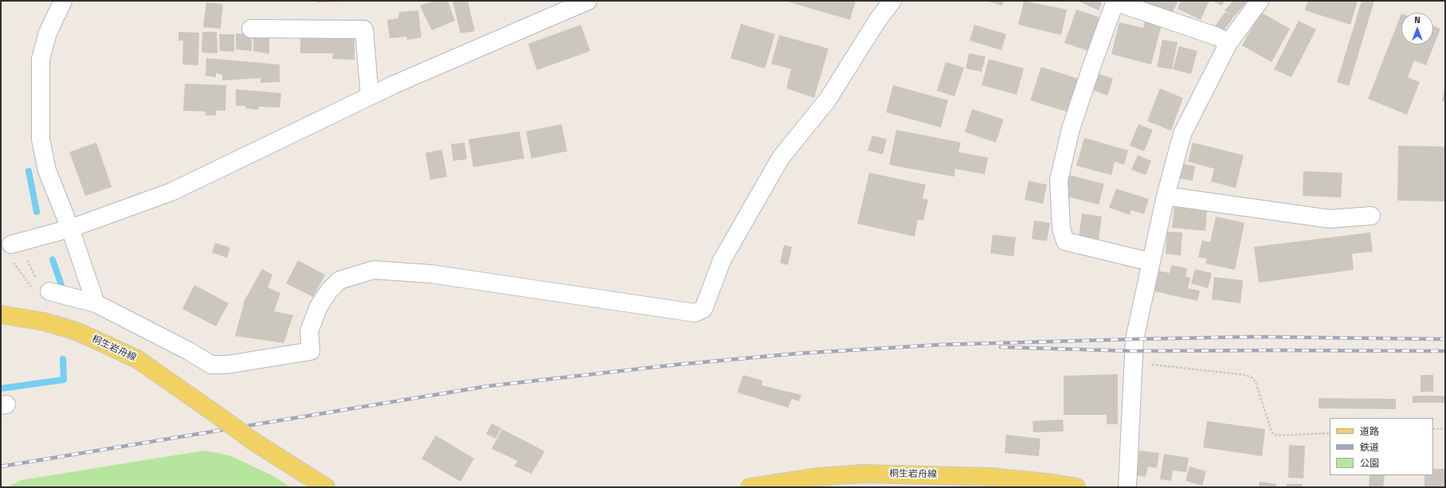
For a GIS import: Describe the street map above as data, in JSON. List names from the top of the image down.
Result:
{
  "streets": {
    "main road": ["桐生岩舟線"]
  },
  "legend": ["道路", "鉄道", "公園"],
  "north": "top"
}
